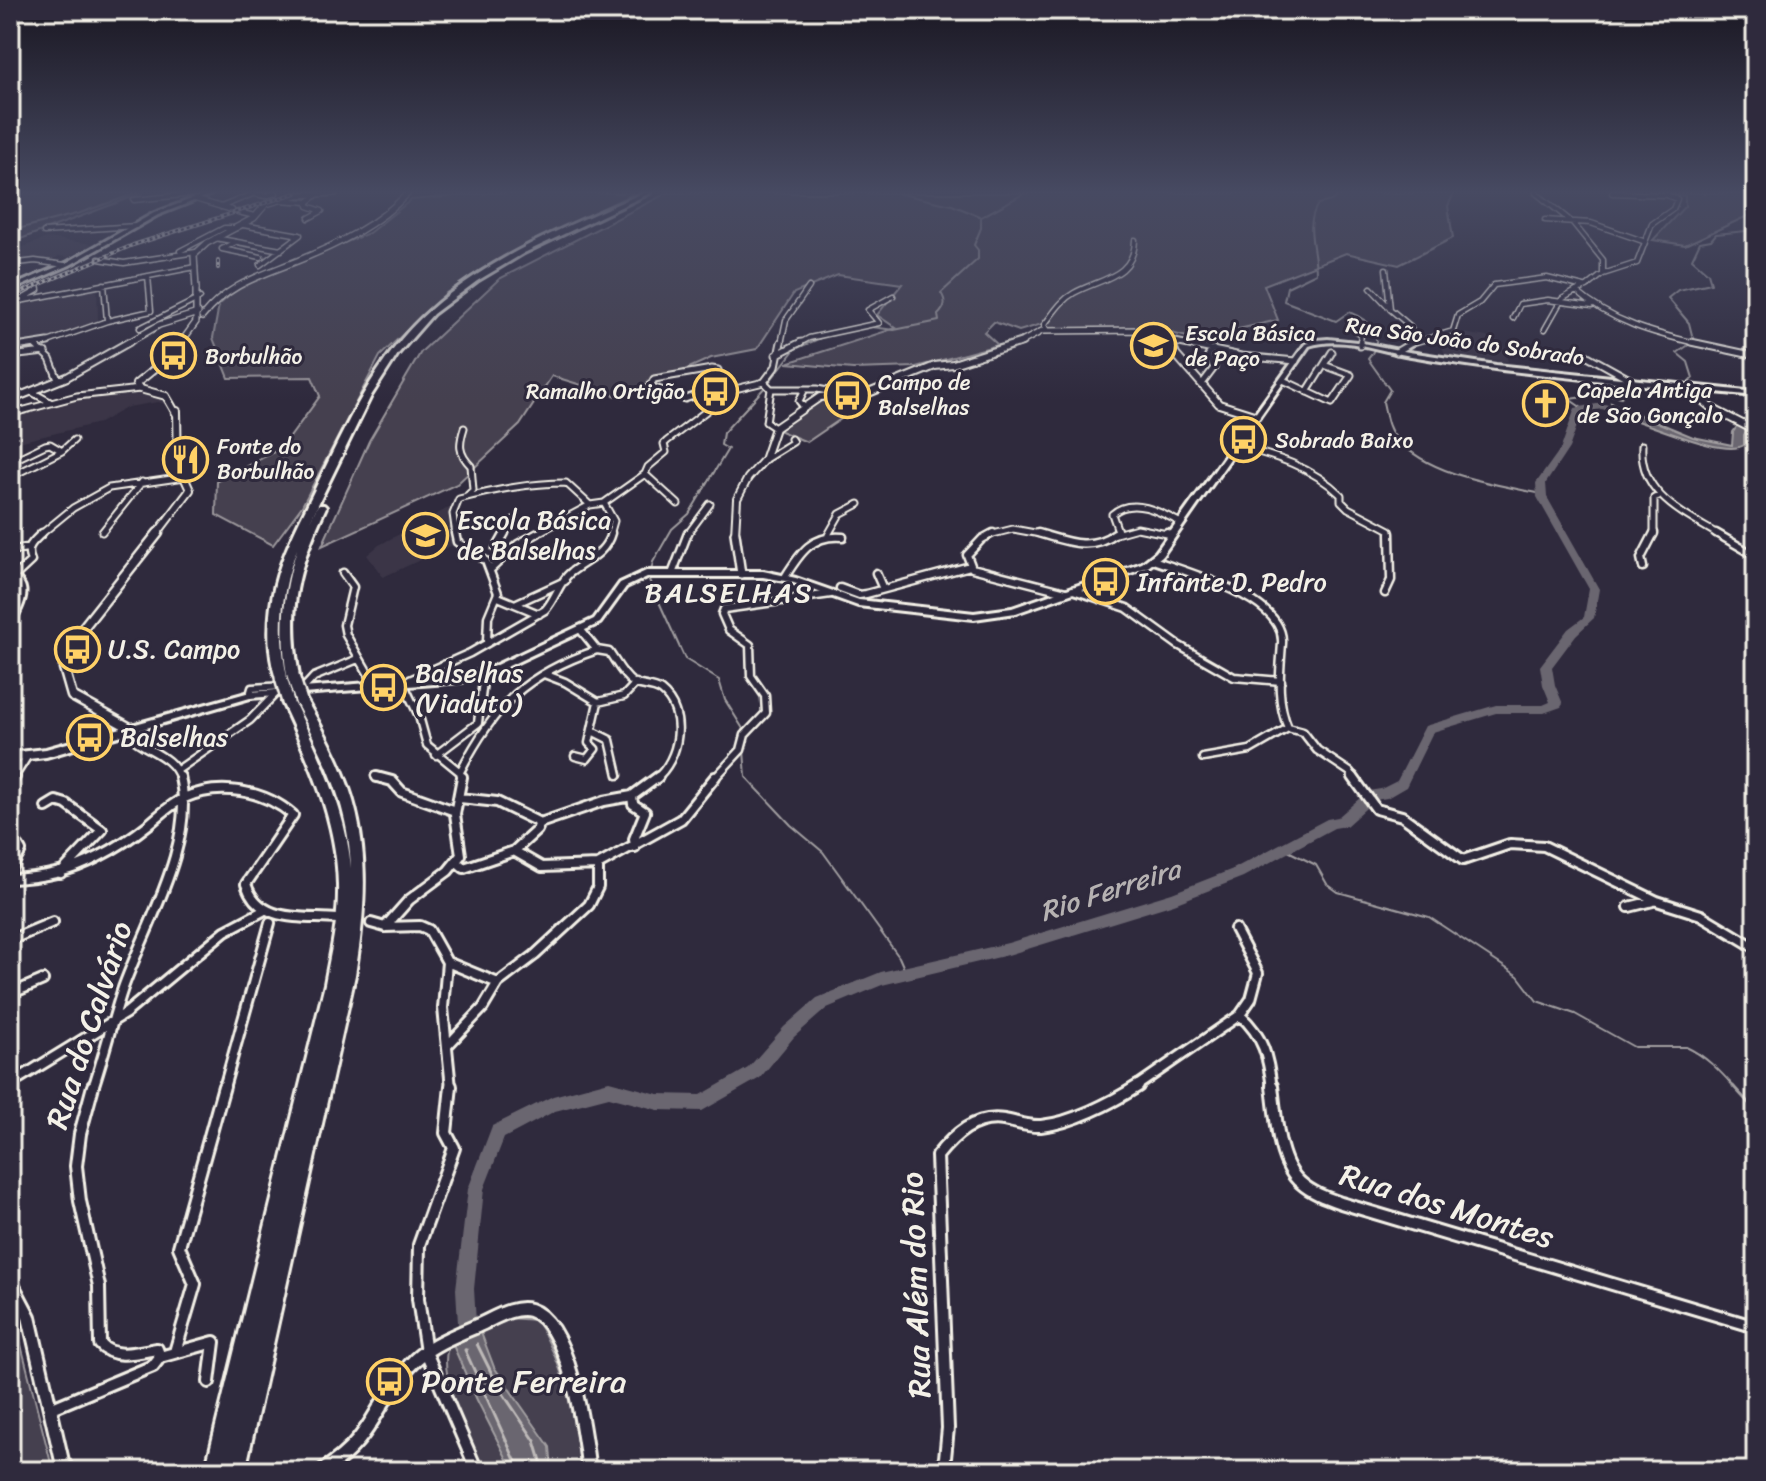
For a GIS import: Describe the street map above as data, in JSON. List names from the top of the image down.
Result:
{
  "streets": {
    "main road": ["Rua São João do Sobrado"],
    "street": ["Rua do Calvário", "Rua dos Montes", "Rua Além do Rio"]
  },
  "crossings": [
    ["Rua dos Montes", "Rua Além do Rio"]
  ],
  "districts": ["BALSELHAS"],
  "water": ["Rio Ferreira"],
  "places": {
    "school or university": ["Escola Básica de Paço", "Escola Básica de Balselhas"],
    "bus stop": [
      "Borbulhão",
      "Ramalho Ortigão",
      "Campo de Balselhas",
      "Sobrado Baixo",
      "Infante D. Pedro",
      "U.S. Campo",
      "Balselhas (Viaduto)",
      "Balselhas",
      "Ponte Ferreira"
    ],
    "church": ["Capela Antiga de São Gonçalo"],
    "restaurant": ["Fonte do Borbulhão"]
  }
}
